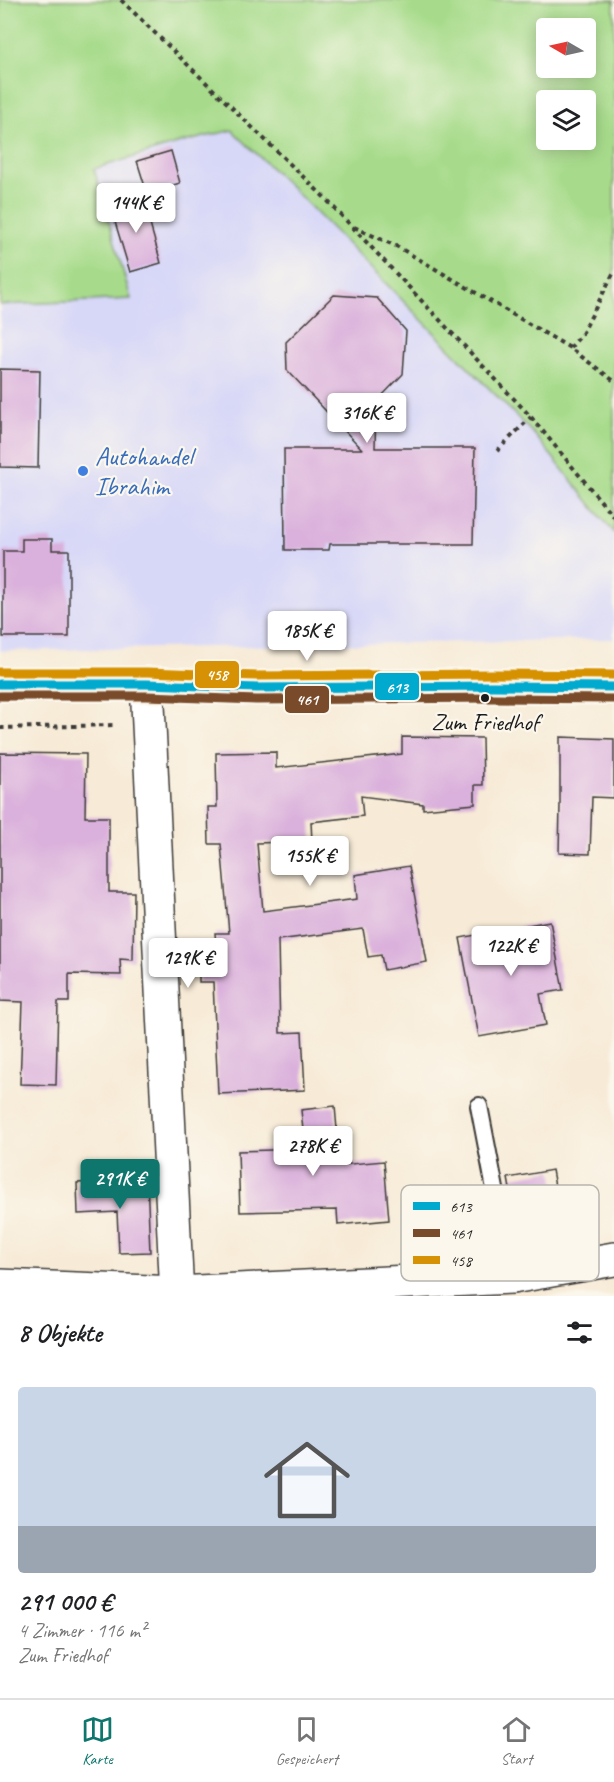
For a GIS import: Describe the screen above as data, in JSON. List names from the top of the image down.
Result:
{
  "places": ["Autohandel Ibrahim", "Zum Friedhof"],
  "lines": ["transit line 458", "transit line 613", "transit line 461"],
  "legend": ["613", "461", "458"],
  "north": "left",
  "page": {
    "price": [
      "144K €",
      "316K €",
      "185K €",
      "155K €",
      "122K €",
      "129K €",
      "278K €",
      "291K €"
    ],
    "heading": "8 Objekte",
    "list": [
      {
        "name": "291 000 €",
        "note": "4 Zimmer · 116 m² · Zum Friedhof"
      }
    ],
    "tabs": ["Karte", "Gespeichert", "Start"]
  }
}
